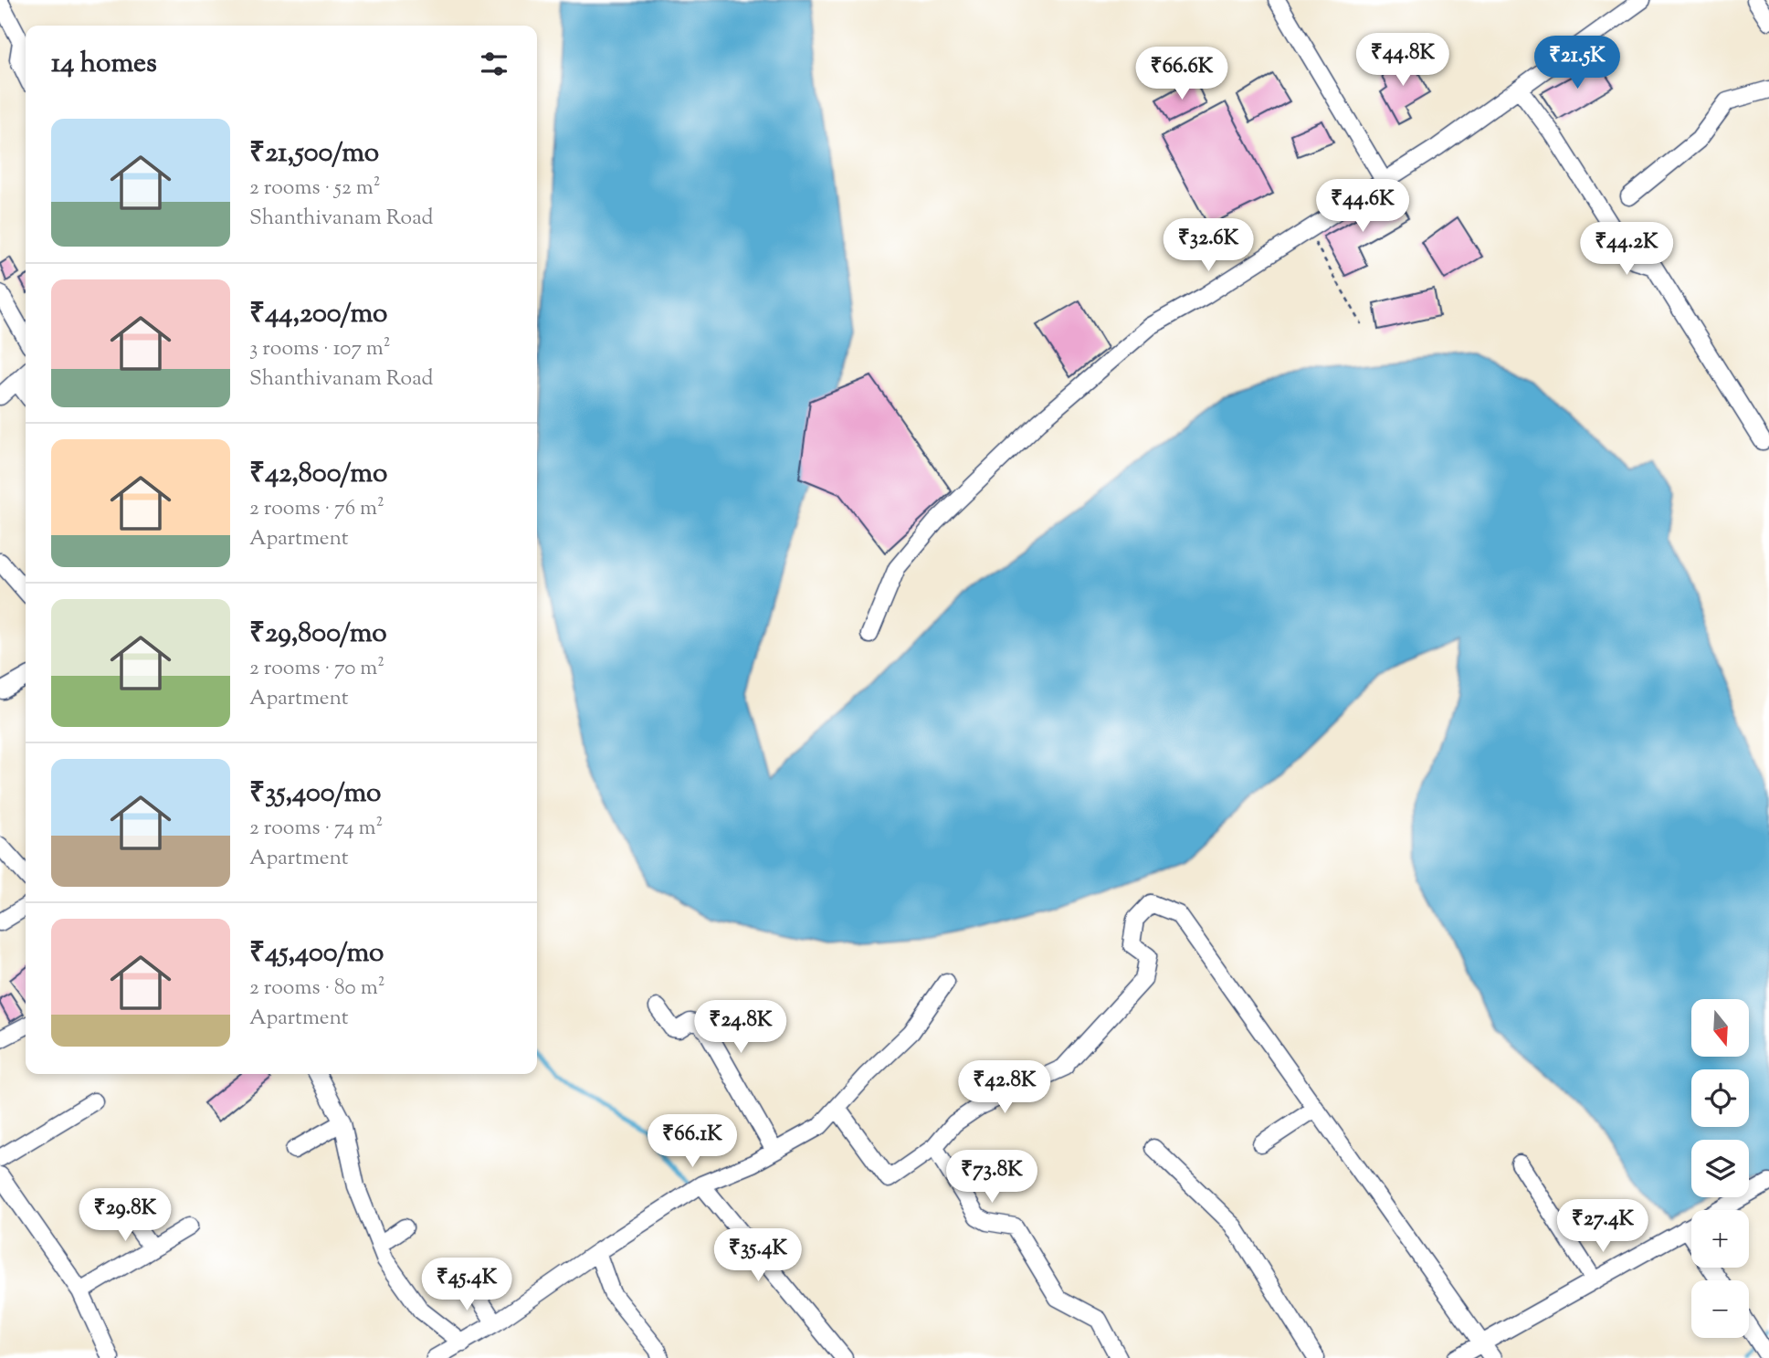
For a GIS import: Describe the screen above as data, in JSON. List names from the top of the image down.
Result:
{
  "north": "bottom",
  "page": {
    "heading": "14 homes",
    "price": [
      "₹44.8K",
      "₹21.5K",
      "₹66.6K",
      "₹44.6K",
      "₹32.6K",
      "₹44.2K",
      "₹24.8K",
      "₹42.8K",
      "₹66.1K",
      "₹73.8K",
      "₹29.8K",
      "₹27.4K",
      "₹35.4K",
      "₹45.4K"
    ],
    "list": [
      {
        "name": "₹21,500/mo",
        "note": "2 rooms · 52 m² · Shanthivanam Road"
      },
      {
        "name": "₹44,200/mo",
        "note": "3 rooms · 107 m² · Shanthivanam Road"
      },
      {
        "name": "₹42,800/mo",
        "note": "2 rooms · 76 m² · Apartment"
      },
      {
        "name": "₹29,800/mo",
        "note": "2 rooms · 70 m² · Apartment"
      },
      {
        "name": "₹35,400/mo",
        "note": "2 rooms · 74 m² · Apartment"
      },
      {
        "name": "₹45,400/mo",
        "note": "2 rooms · 80 m² · Apartment"
      }
    ],
    "map_buttons": ["+", "−"]
  }
}
